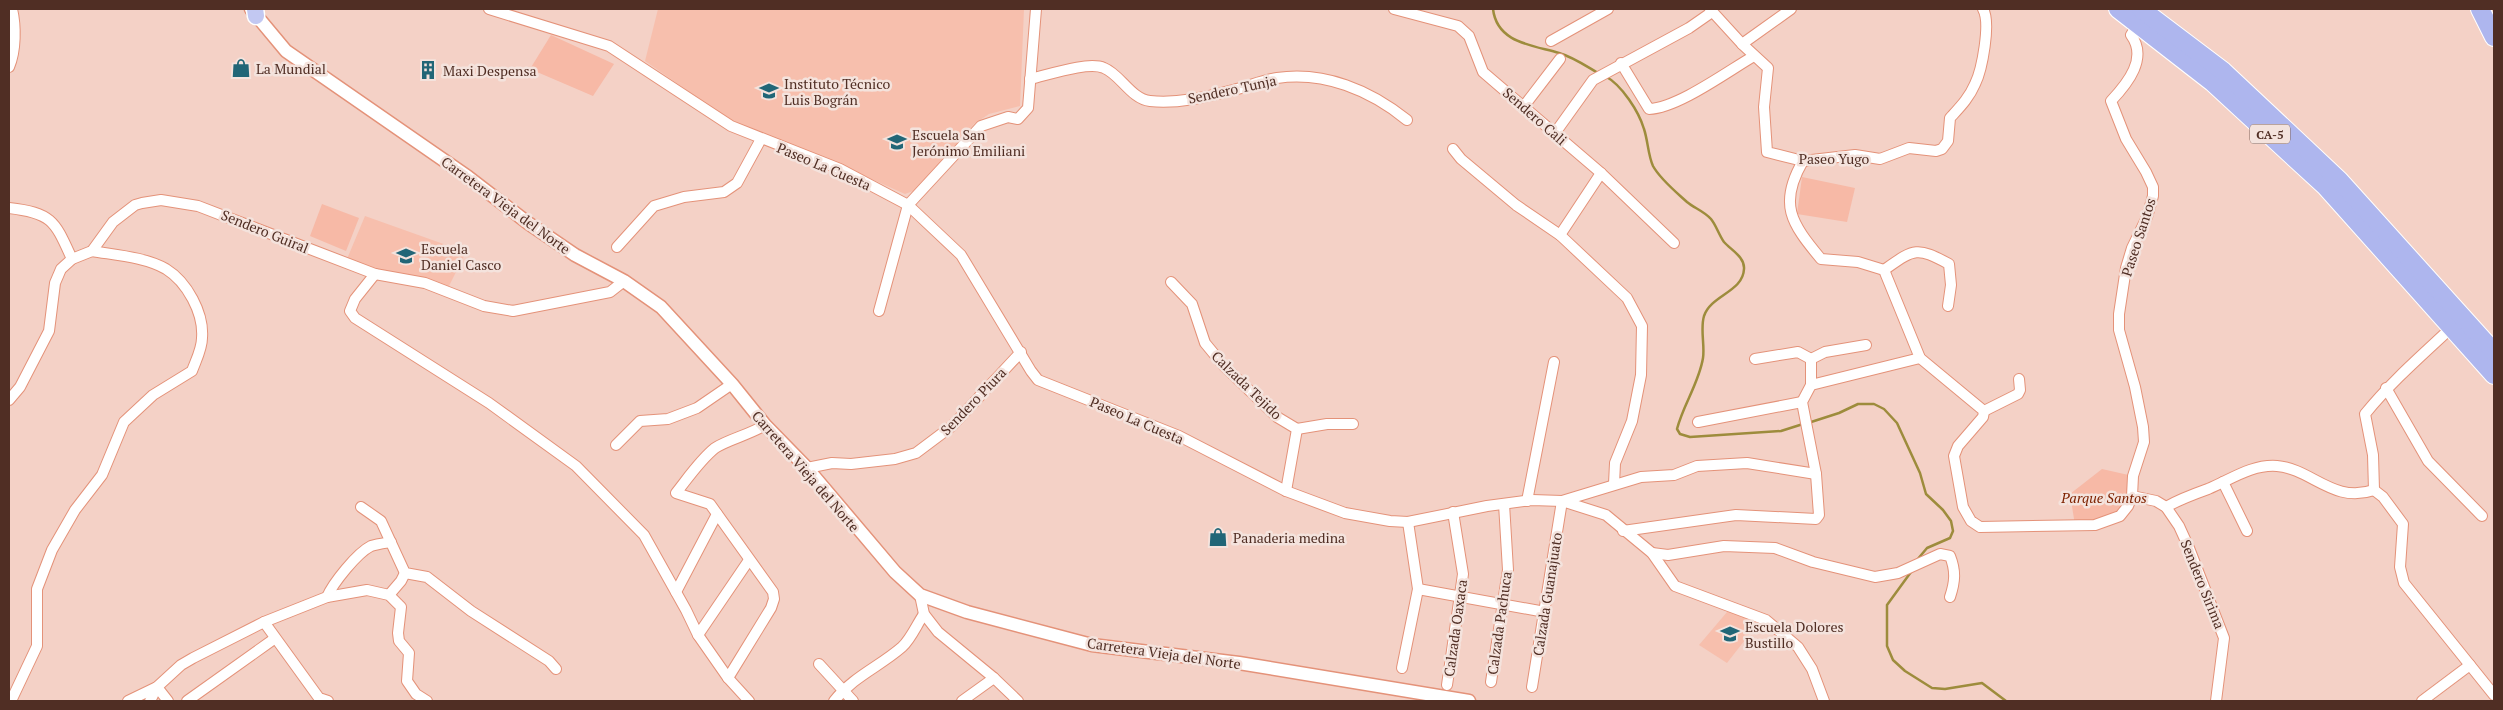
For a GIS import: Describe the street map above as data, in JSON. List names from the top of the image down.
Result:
{
  "streets": {
    "highway": ["CA-5"],
    "street": [
      "Sendero Tunja",
      "Sendero Cali",
      "Paseo Yugo",
      "Paseo La Cuesta",
      "Carretera Vieja del Norte",
      "Sendero Guiral",
      "Paseo Santos",
      "Calzada Tejido",
      "Sendero Piura",
      "Sendero Sirima",
      "Calzada Guanajuato",
      "Calzada Pachuca",
      "Calzada Oaxaca"
    ]
  },
  "crossings": [
    ["CA-5", "Paseo Santos"],
    ["Paseo La Cuesta", "Sendero Piura"],
    ["Paseo La Cuesta", "Calzada Guanajuato"],
    ["Paseo La Cuesta", "Calzada Pachuca"],
    ["Paseo La Cuesta", "Calzada Oaxaca"],
    ["Carretera Vieja del Norte", "Sendero Guiral"],
    ["Carretera Vieja del Norte", "Sendero Piura"]
  ],
  "parks": ["Parque Santos"],
  "places": {
    "shop": ["La Mundial", "Panaderia medina"],
    "building": ["Maxi Despensa"],
    "school or university": [
      "Instituto Técnico Luis Bográn",
      "Escuela San Jerónimo Emiliani",
      "Escuela Daniel Casco",
      "Escuela Dolores Bustillo"
    ]
  }
}
